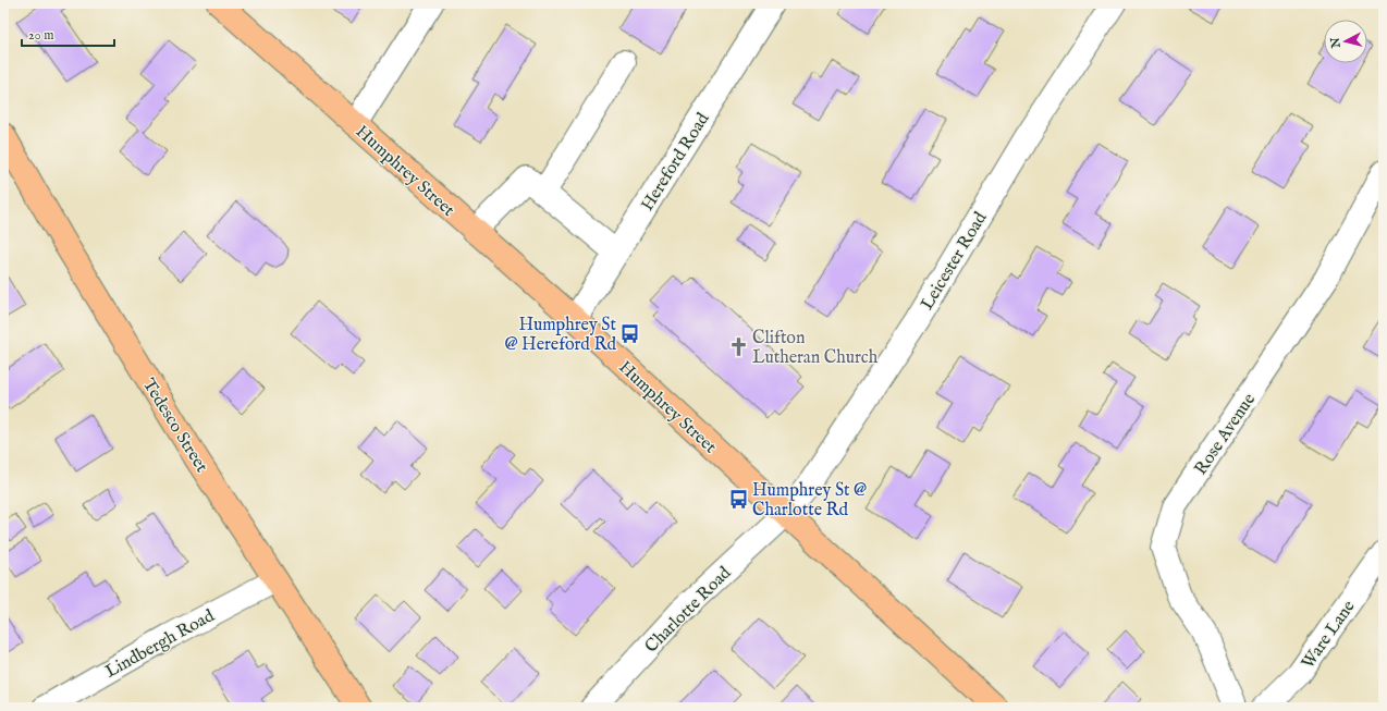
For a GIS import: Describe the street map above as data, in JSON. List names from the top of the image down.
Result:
{
  "streets": {
    "main road": ["Humphrey Street", "Tedesco Street"],
    "street": [
      "Hereford Road",
      "Leicester Road",
      "Rose Avenue",
      "Charlotte Road",
      "Ware Lane",
      "Lindbergh Road"
    ]
  },
  "crossings": [
    ["Hereford Road", "Humphrey Street"],
    ["Humphrey Street", "Leicester Road"],
    ["Humphrey Street", "Charlotte Road"],
    ["Leicester Road", "Charlotte Road"],
    ["Tedesco Street", "Lindbergh Road"]
  ],
  "places": {
    "bus stop": ["Humphrey St @ Hereford Rd", "Humphrey St @ Charlotte Rd"],
    "church": ["Clifton Lutheran Church"]
  },
  "scale_bar": "20 m",
  "north": "left"
}
